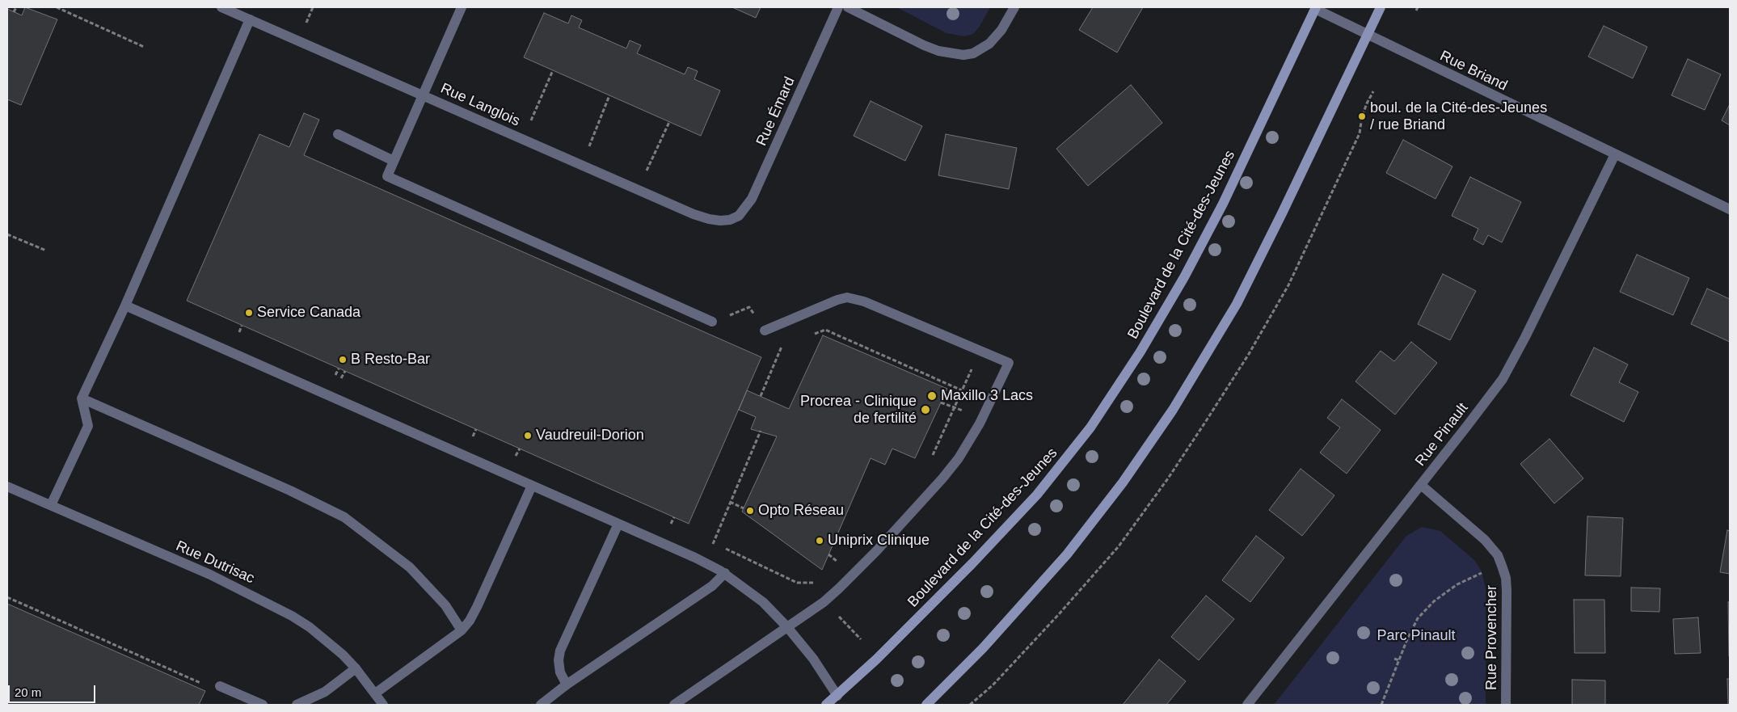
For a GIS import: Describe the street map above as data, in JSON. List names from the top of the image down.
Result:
{
  "streets": {
    "main road": ["Boulevard de la Cité-des-Jeunes"],
    "street": [
      "Rue Briand",
      "Rue Langlois",
      "Rue Émard",
      "Rue Pinault",
      "Rue Dutrisac",
      "Rue Provencher"
    ]
  },
  "crossings": [
    ["Rue Briand", "Boulevard de la Cité-des-Jeunes"],
    ["Rue Briand", "Rue Pinault"],
    ["Rue Langlois", "Rue Émard"],
    ["Rue Pinault", "Rue Provencher"]
  ],
  "parks": ["Parc Pinault"],
  "places": [
    "boul. de la Cité-des-Jeunes / rue Briand",
    "Service Canada",
    "B Resto-Bar",
    "Maxillo 3 Lacs",
    "Procrea - Clinique de fertilité",
    "Vaudreuil-Dorion",
    "Opto Réseau",
    "Uniprix Clinique"
  ],
  "scale_bar": "20 m"
}
